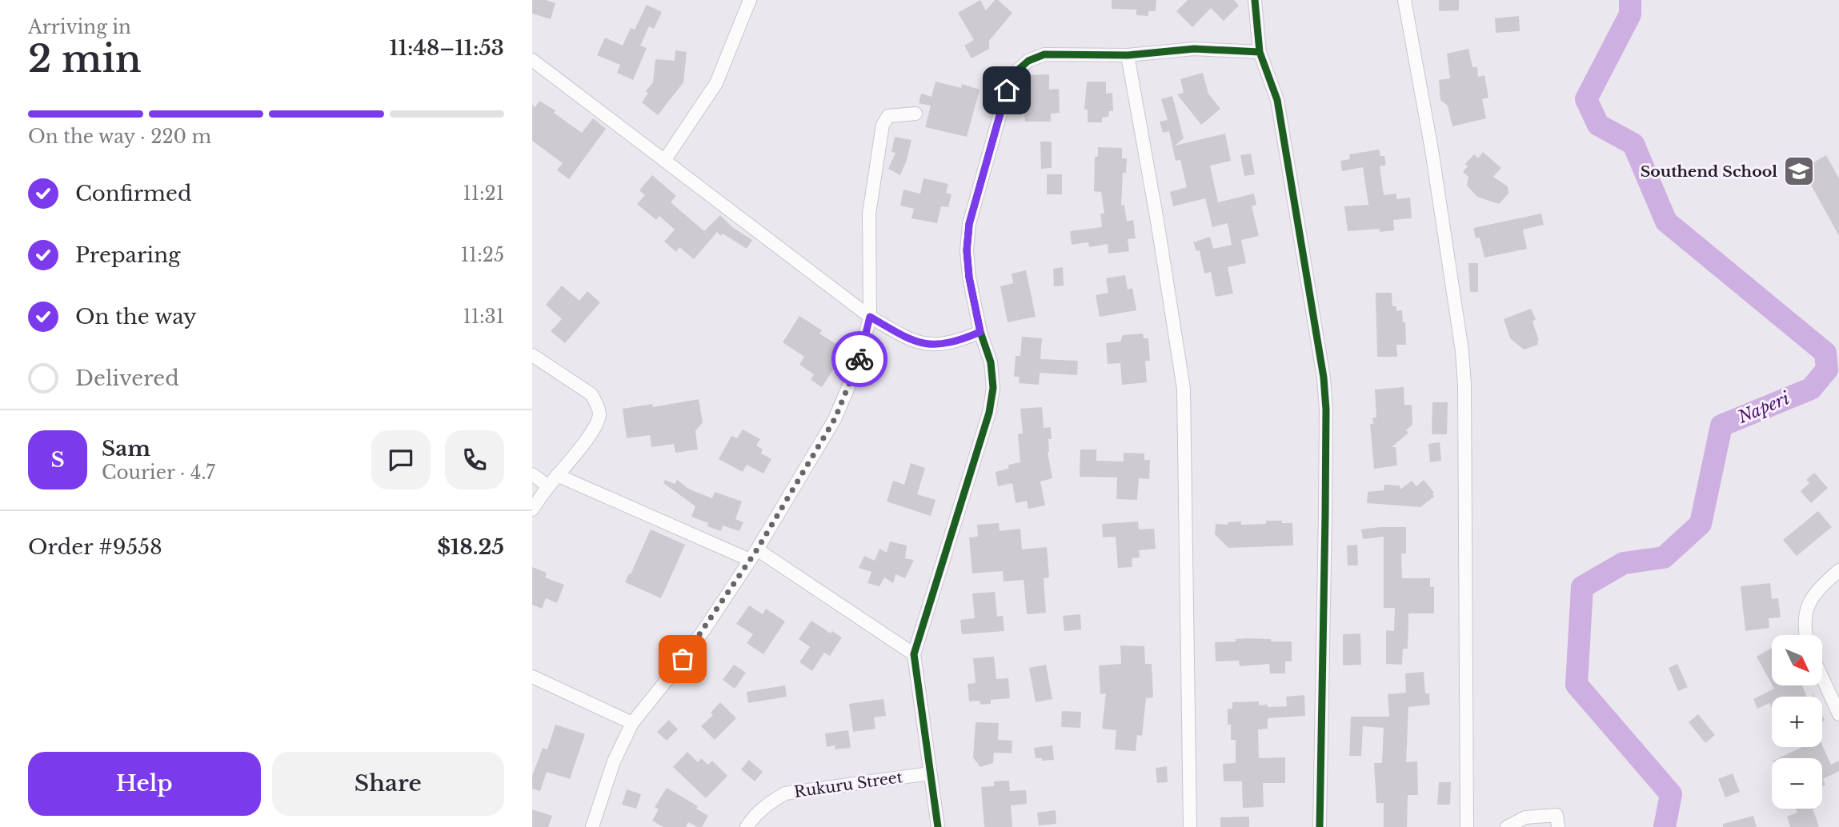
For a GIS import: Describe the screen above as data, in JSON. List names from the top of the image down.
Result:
{
  "streets": {
    "street": ["Rukuru Street"]
  },
  "water": ["Naperi"],
  "places": {
    "school or university": ["Southend School"]
  },
  "north": "bottom right",
  "page": {
    "heading": ["2 min", "Arriving in", "11:48–11:53"],
    "panel": [
      "Sam",
      "Courier · 4.7",
      "Order #9558",
      "$18.25"
    ],
    "bar": "On the way · 220 m",
    "list": [
      ["Confirmed", "11:21"],
      ["Preparing", "11:25"],
      ["On the way", "11:31"],
      "Delivered"
    ],
    "round": "S",
    "map_buttons": ["+", "−"],
    "buttons": ["Help", "Share"]
  }
}
